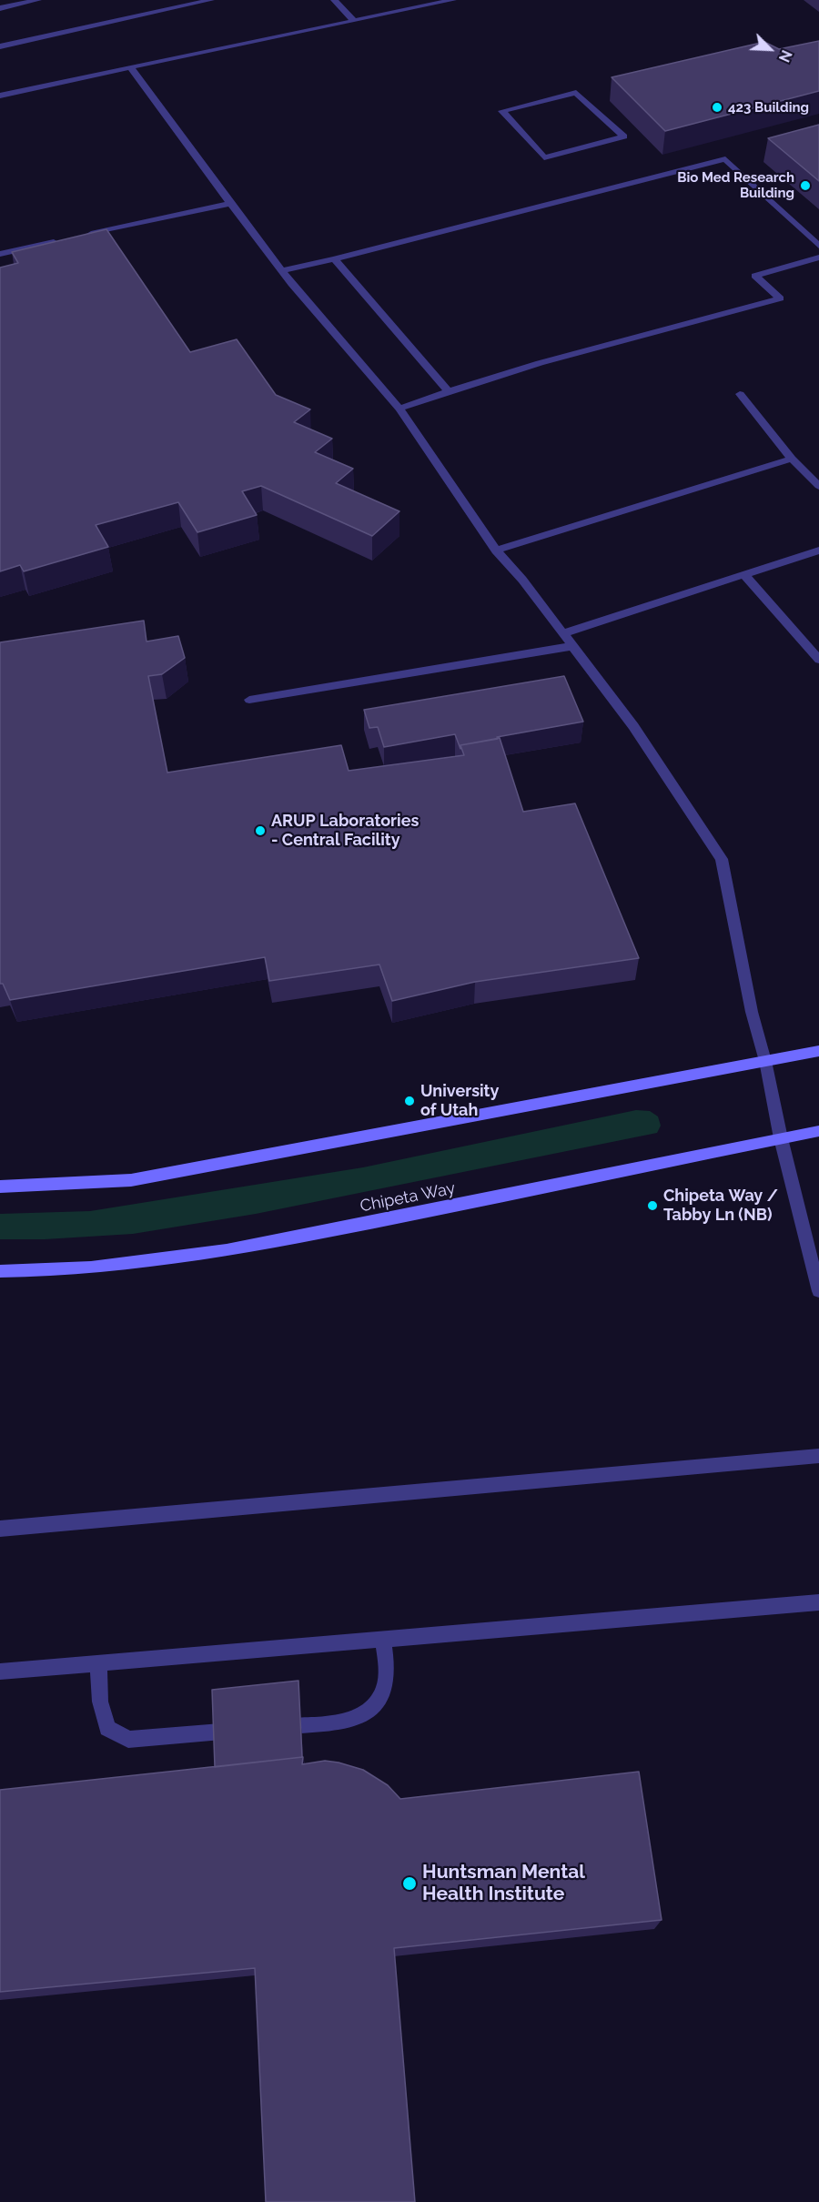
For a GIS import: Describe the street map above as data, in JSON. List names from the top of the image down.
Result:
{
  "streets": {
    "street": ["Chipeta Way"]
  },
  "places": [
    "423 Building",
    "Bio Med Research Building",
    "ARUP Laboratories - Central Facility",
    "University of Utah",
    "Chipeta Way / Tabby Ln (NB)",
    "Huntsman Mental Health Institute"
  ],
  "north": "bottom right"
}
